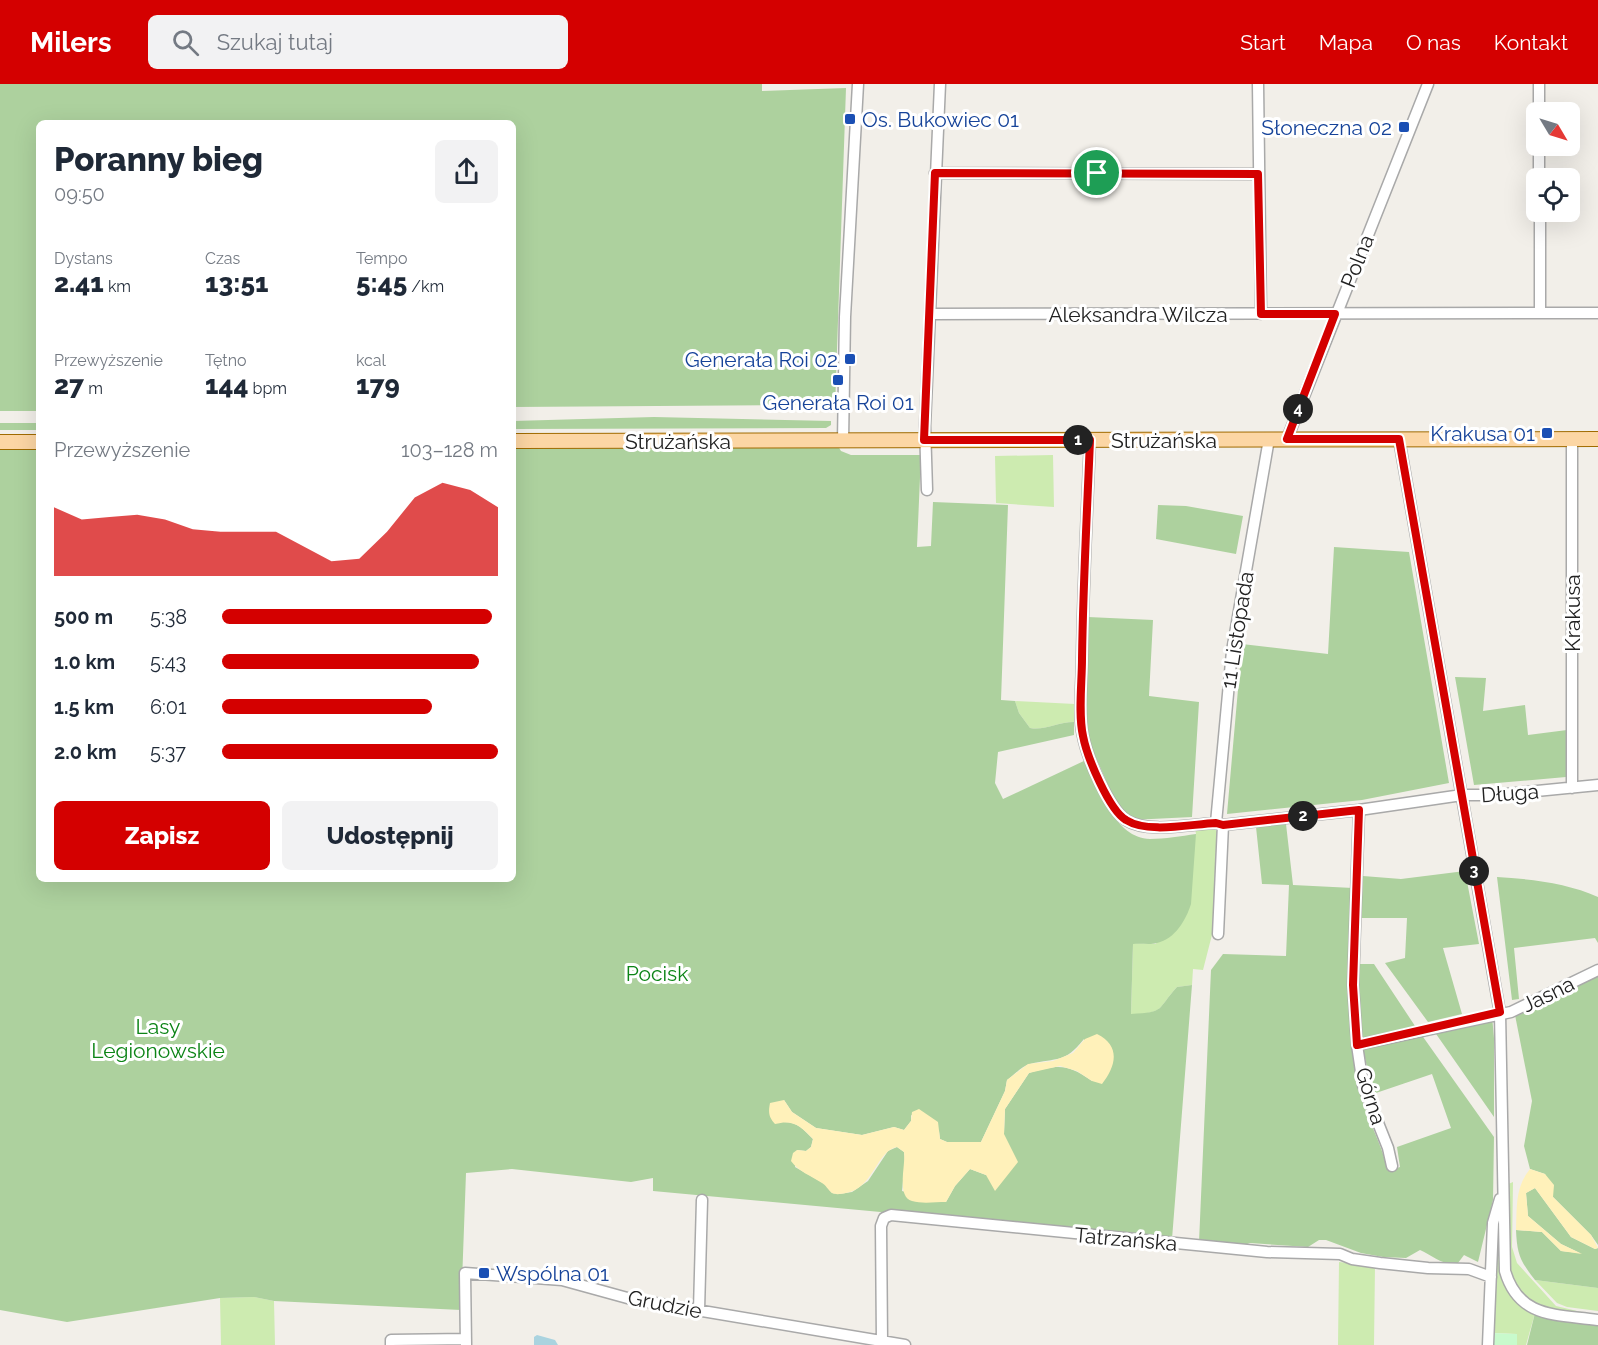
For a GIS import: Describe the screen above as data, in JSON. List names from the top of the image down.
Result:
{
  "streets": {
    "main road": ["Strużańska"],
    "street": [
      "Polna",
      "Aleksandra Wilcza",
      "Krakusa",
      "11 Listopada",
      "Długa",
      "Jasna",
      "Górna",
      "Tatrzańska",
      "Grudzie"
    ]
  },
  "crossings": [
    ["Polna", "Aleksandra Wilcza"],
    ["Polna", "Strużańska"],
    ["Strużańska", "Krakusa"],
    ["Strużańska", "11 Listopada"],
    ["Strużańska", "Długa"],
    ["Krakusa", "Długa"],
    ["11 Listopada", "Długa"],
    ["Długa", "Górna"],
    ["Jasna", "Górna"],
    ["Tatrzańska", "Grudzie"]
  ],
  "parks": ["Pocisk", "Lasy Legionowskie"],
  "places": {
    "transit": [
      "Os. Bukowiec 01",
      "Słoneczna 02",
      "Generała Roi 02",
      "Generała Roi 01",
      "Krakusa 01",
      "Wspólna 01"
    ]
  },
  "north": "bottom right",
  "page": {
    "header": "Milers",
    "search": "Szukaj tutaj",
    "nav": [
      "Start",
      "Mapa",
      "O nas",
      "Kontakt"
    ],
    "heading": ["Poranny bieg", "09:50"],
    "stats": [
      ["Dystans", "2.41 km"],
      ["Czas", "13:51"],
      ["Tempo", "5:45 /km"],
      ["Przewyższenie", "27 m"],
      ["Tętno", "144 bpm"],
      ["kcal", "179"]
    ],
    "pins": [
      "4",
      "1",
      "2",
      "3"
    ],
    "chart": ["Przewyższenie", "103–128 m"],
    "list": [
      {
        "name": "500 m",
        "note": "5:38"
      },
      {
        "name": "1.0 km",
        "note": "5:43"
      },
      {
        "name": "1.5 km",
        "note": "6:01"
      },
      {
        "name": "2.0 km",
        "note": "5:37"
      }
    ],
    "buttons": ["Zapisz", "Udostępnij"]
  }
}
